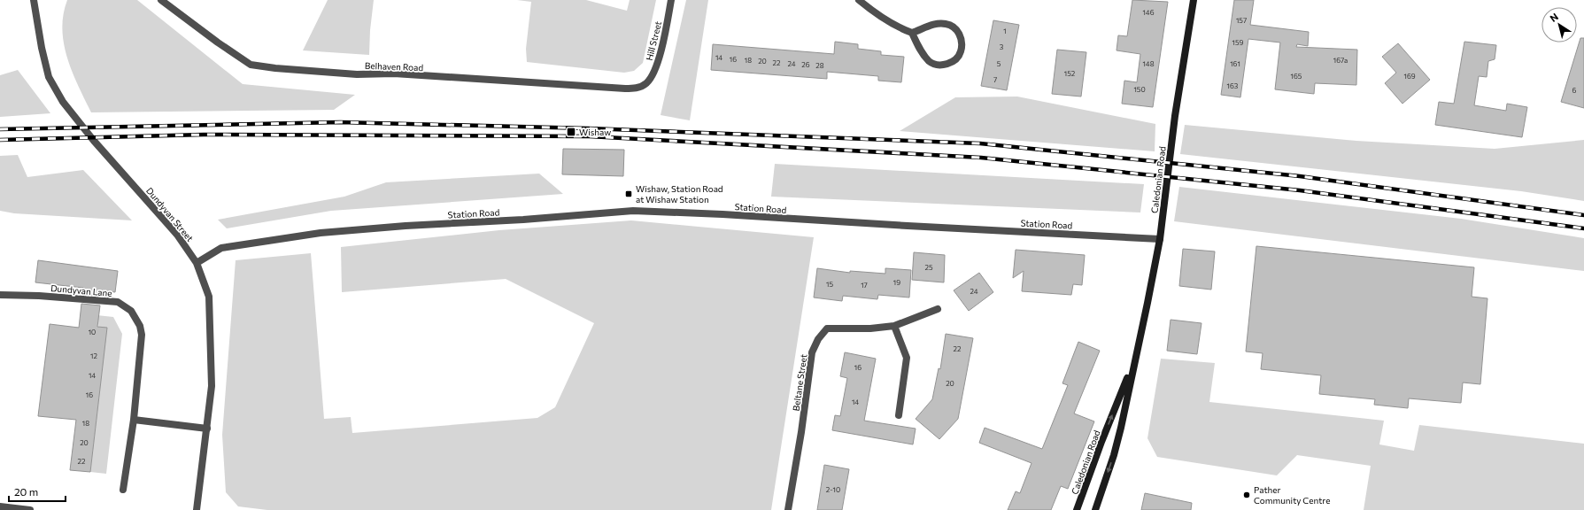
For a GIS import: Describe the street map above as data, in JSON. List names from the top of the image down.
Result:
{
  "streets": {
    "main road": ["Caledonian Road"],
    "street": [
      "Hill Street",
      "Belhaven Road",
      "Station Road",
      "Dundyvan Street",
      "Dundyvan Lane",
      "Beltane Street"
    ]
  },
  "crossings": [
    ["Hill Street", "Belhaven Road"],
    ["Caledonian Road", "Station Road"],
    ["Station Road", "Dundyvan Street"]
  ],
  "places": {
    "transit": ["Wishaw", "Wishaw, Station Road at Wishaw Station"],
    "other": ["Pather Community Centre"]
  },
  "house_numbers": [
    "146",
    "157",
    "1",
    "159",
    "3",
    "14",
    "16",
    "18",
    "167a",
    "20",
    "22",
    "24",
    "5",
    "148",
    "161",
    "26",
    "28",
    "152",
    "165",
    "169",
    "7",
    "163",
    "150",
    "6",
    "25",
    "19",
    "15",
    "17",
    "24",
    "10",
    "22",
    "12",
    "16",
    "14",
    "20",
    "16",
    "14",
    "18",
    "20",
    "22",
    "2-10"
  ],
  "scale_bar": "20 m",
  "north": "top left"
}
